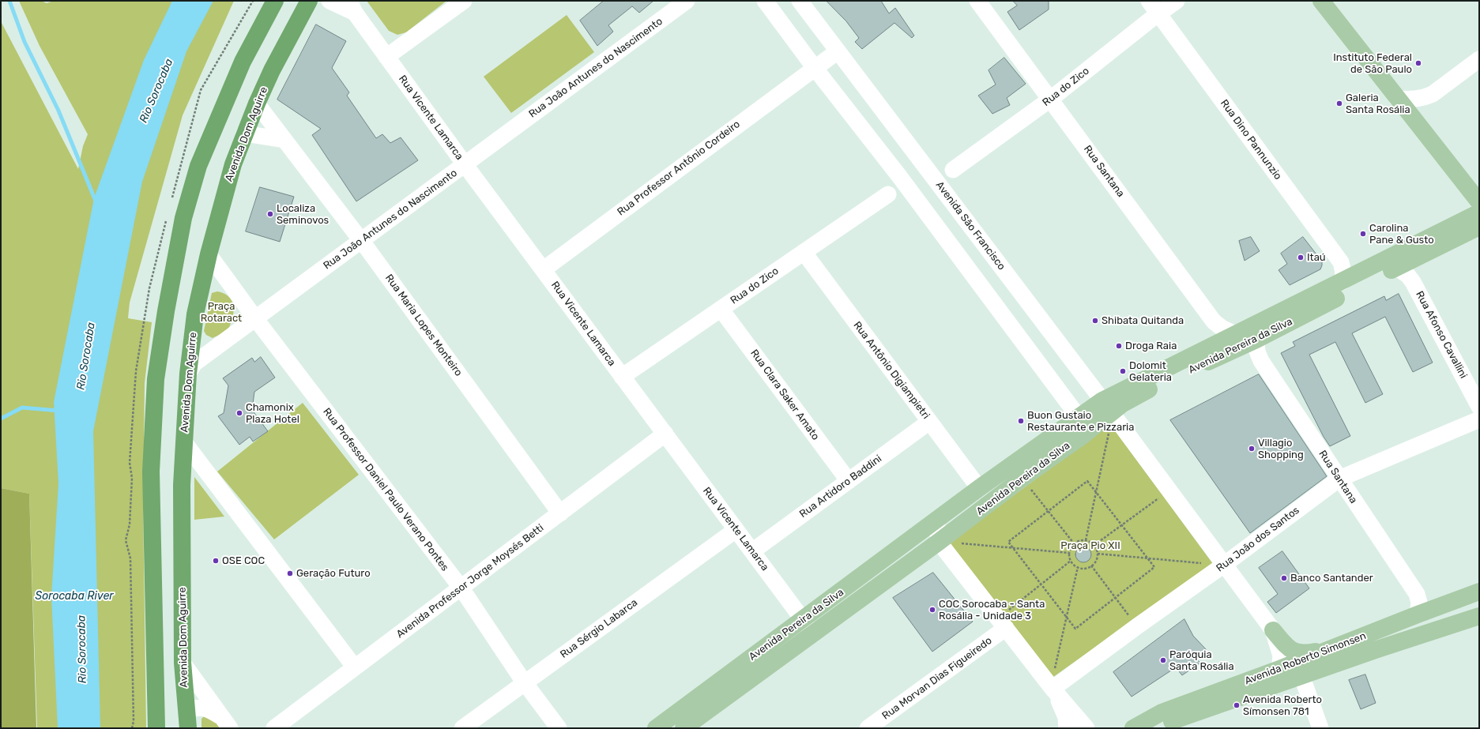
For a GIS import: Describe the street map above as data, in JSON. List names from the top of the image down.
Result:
{
  "streets": {
    "highway": ["Avenida Dom Aguirre"],
    "main road": ["Avenida Pereira da Silva", "Avenida Roberto Simonsen"],
    "street": [
      "Rua João Antunes do Nascimento",
      "Rua do Zico",
      "Rua Vicente Lamarca",
      "Rua Dino Pannunzio",
      "Rua Professor Antônio Cordeiro",
      "Rua Santana",
      "Avenida São Francisco",
      "Rua Maria Lopes Monteiro",
      "Rua Afonso Cavallini",
      "Rua Antônio Digiampietri",
      "Rua Clara Saker Amato",
      "Rua Artidoro Baddini",
      "Rua Professor Daniel Paulo Verano Pontes",
      "Rua João dos Santos",
      "Avenida Professor Jorge Moysés Betti",
      "Rua Sérgio Labarca",
      "Rua Morvan Dias Figueiredo"
    ]
  },
  "crossings": [
    ["Rua João Antunes do Nascimento", "Rua Vicente Lamarca"],
    ["Rua João Antunes do Nascimento", "Avenida Dom Aguirre"],
    ["Rua João Antunes do Nascimento", "Rua Maria Lopes Monteiro"],
    ["Rua João Antunes do Nascimento", "Rua Professor Daniel Paulo Verano Pontes"],
    ["Rua do Zico", "Rua Vicente Lamarca"],
    ["Rua do Zico", "Rua Dino Pannunzio"],
    ["Rua do Zico", "Rua Santana"],
    ["Rua do Zico", "Avenida São Francisco"],
    ["Rua do Zico", "Rua Antônio Digiampietri"],
    ["Rua do Zico", "Rua Clara Saker Amato"],
    ["Rua Vicente Lamarca", "Rua Professor Antônio Cordeiro"],
    ["Rua Vicente Lamarca", "Avenida Pereira da Silva"],
    ["Rua Vicente Lamarca", "Rua Artidoro Baddini"],
    ["Rua Vicente Lamarca", "Avenida Professor Jorge Moysés Betti"],
    ["Rua Vicente Lamarca", "Rua Sérgio Labarca"],
    ["Avenida Dom Aguirre", "Rua Maria Lopes Monteiro"],
    ["Avenida Dom Aguirre", "Rua Professor Daniel Paulo Verano Pontes"],
    ["Rua Dino Pannunzio", "Avenida Pereira da Silva"],
    ["Rua Santana", "Avenida Pereira da Silva"],
    ["Rua Santana", "Rua João dos Santos"],
    ["Rua Santana", "Avenida Roberto Simonsen"],
    ["Avenida São Francisco", "Avenida Pereira da Silva"],
    ["Rua Maria Lopes Monteiro", "Avenida Professor Jorge Moysés Betti"],
    ["Rua Afonso Cavallini", "Avenida Pereira da Silva"],
    ["Avenida Pereira da Silva", "Rua Antônio Digiampietri"],
    ["Rua Antônio Digiampietri", "Rua Artidoro Baddini"],
    ["Rua Clara Saker Amato", "Rua Artidoro Baddini"],
    ["Rua Professor Daniel Paulo Verano Pontes", "Avenida Professor Jorge Moysés Betti"],
    ["Rua Professor Daniel Paulo Verano Pontes", "Rua Sérgio Labarca"]
  ],
  "water": ["Rio Sorocaba", "Sorocaba River"],
  "parks": ["Praça Rotaract", "Praça Pio XII"],
  "places": [
    "Instituto Federal de São Paulo",
    "Galeria Santa Rosália",
    "Localiza Seminovos",
    "Carolina Pane & Gusto",
    "Itaú",
    "Shibata Quitanda",
    "Droga Raia",
    "Dolomit Gelateria",
    "Chamonix Plaza Hotel",
    "Buon Gustaio Restaurante e Pizzaria",
    "Villagio Shopping",
    "OSE COC",
    "Geração Futuro",
    "Banco Santander",
    "COC Sorocaba - Santa Rosália - Unidade 3",
    "Paróquia Santa Rosália",
    "Avenida Roberto Símonsen 781"
  ]
}
